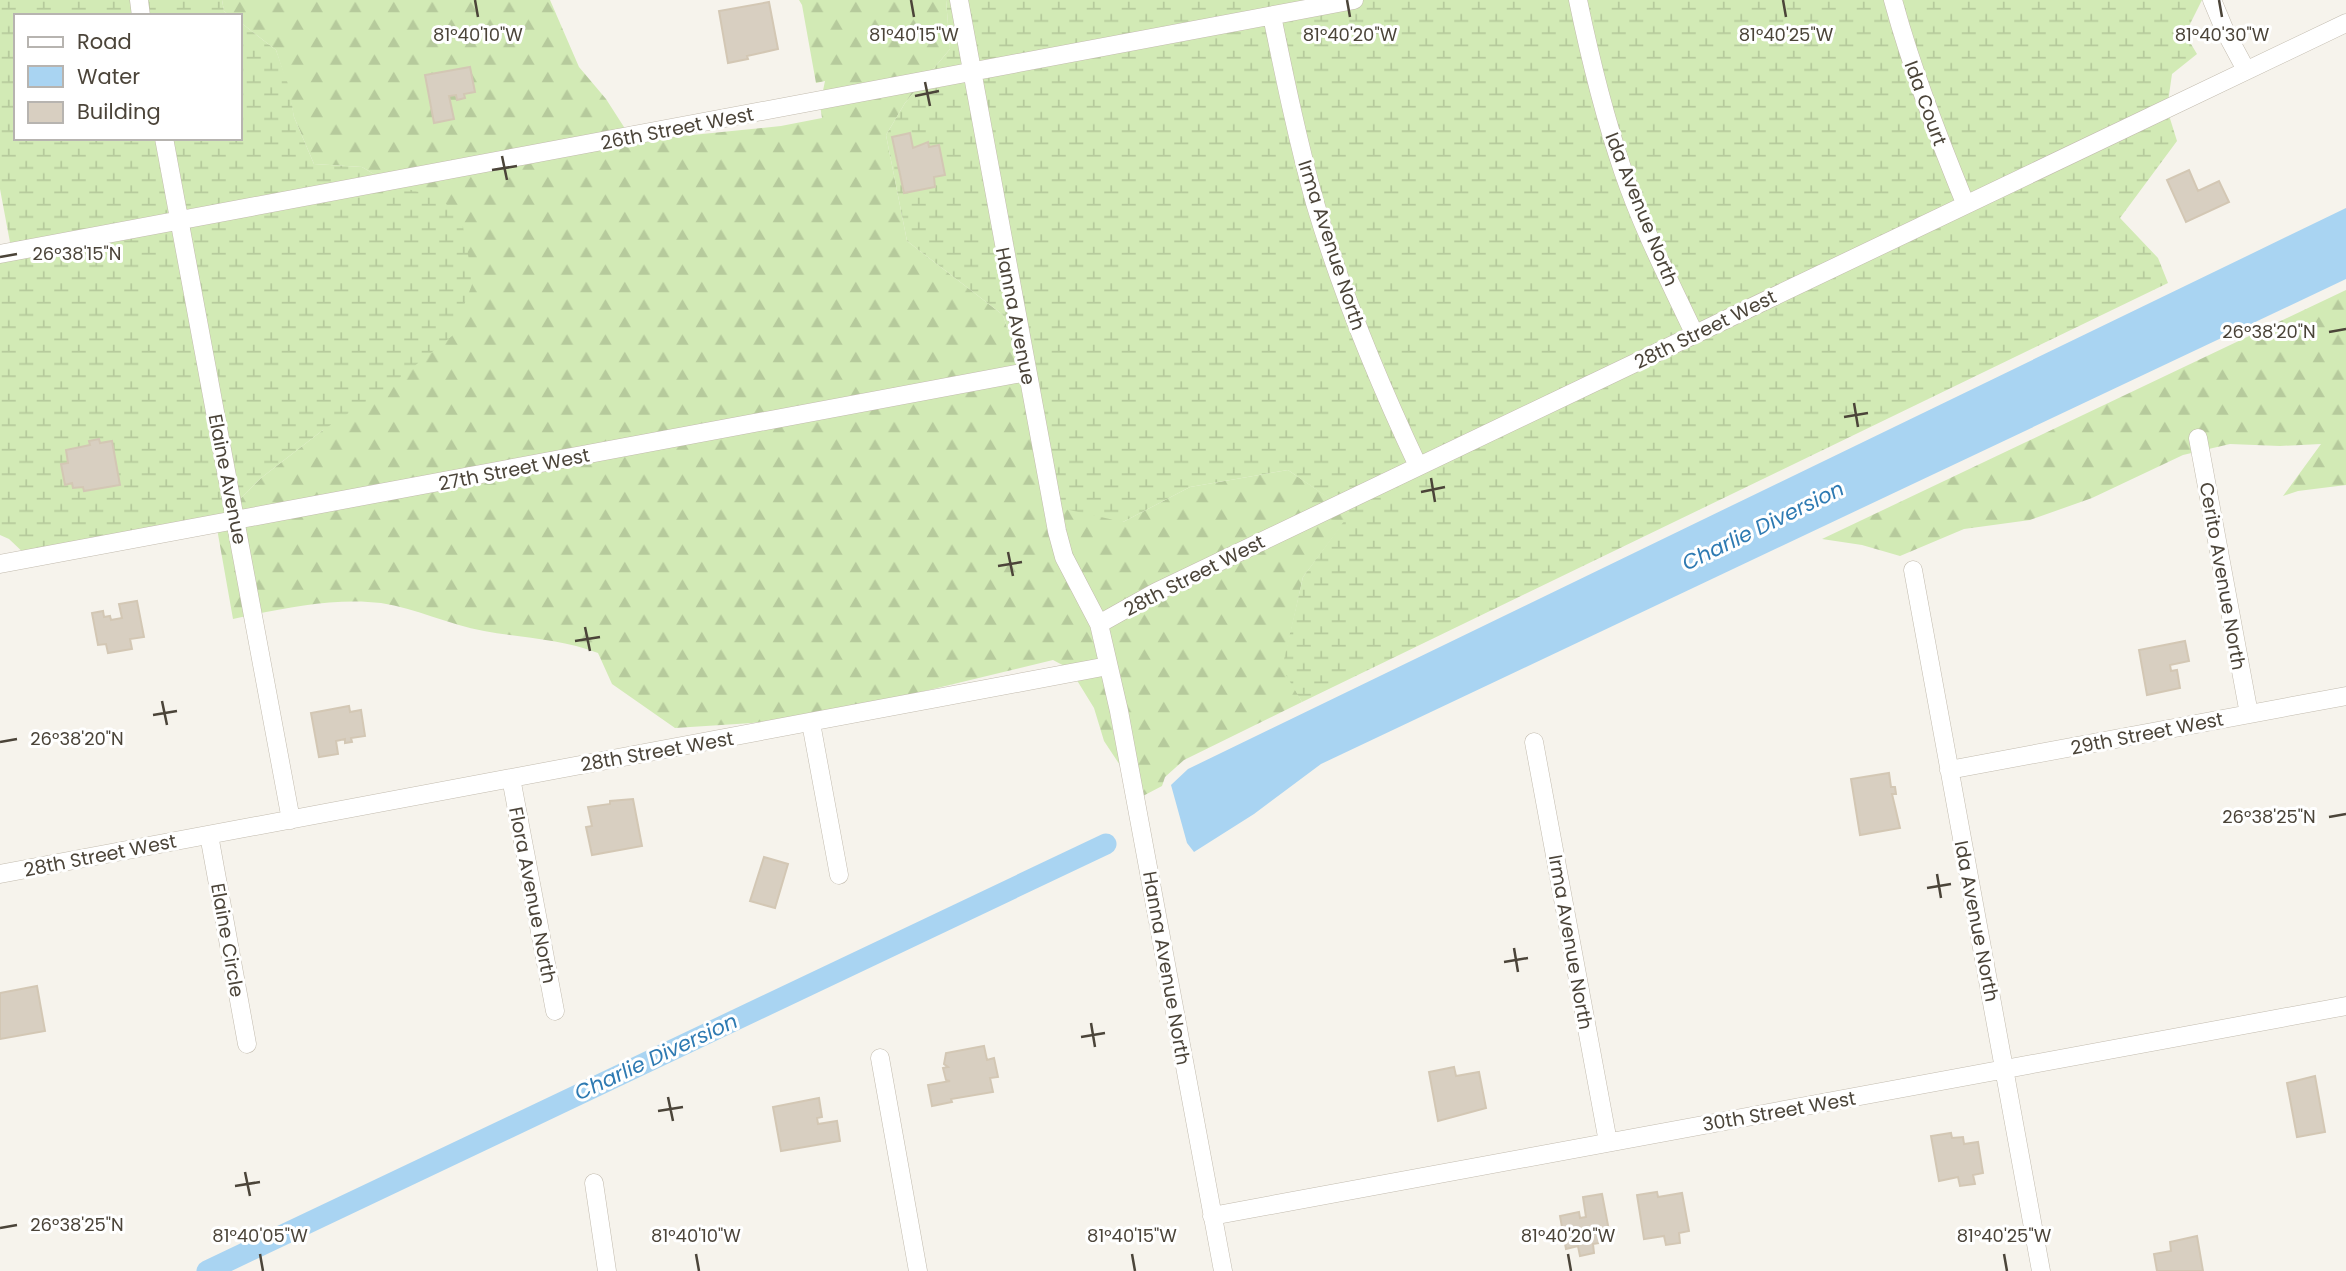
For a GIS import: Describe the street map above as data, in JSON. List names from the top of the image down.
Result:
{
  "streets": {
    "street": [
      "Ida Court",
      "26th Street West",
      "Ida Avenue North",
      "Irma Avenue North",
      "Hanna Avenue",
      "28th Street West",
      "27th Street West",
      "Elaine Avenue",
      "Cerito Avenue North",
      "29th Street West",
      "Flora Avenue North",
      "Elaine Circle",
      "Hanna Avenue North",
      "30th Street West"
    ]
  },
  "crossings": [
    ["Ida Court", "28th Street West"],
    ["26th Street West", "Irma Avenue North"],
    ["26th Street West", "Hanna Avenue"],
    ["26th Street West", "Elaine Avenue"],
    ["Ida Avenue North", "28th Street West"],
    ["Ida Avenue North", "29th Street West"],
    ["Ida Avenue North", "30th Street West"],
    ["Irma Avenue North", "28th Street West"],
    ["Irma Avenue North", "30th Street West"],
    ["Hanna Avenue", "28th Street West"],
    ["Hanna Avenue", "27th Street West"],
    ["28th Street West", "Elaine Avenue"],
    ["28th Street West", "Flora Avenue North"],
    ["28th Street West", "Elaine Circle"],
    ["28th Street West", "Hanna Avenue North"],
    ["27th Street West", "Elaine Avenue"],
    ["Cerito Avenue North", "29th Street West"],
    ["Hanna Avenue North", "30th Street West"]
  ],
  "water": ["Charlie Diversion"],
  "legend": ["Road", "Water", "Building"],
  "coordinates": [
    "81°40'10\"W",
    "81°40'15\"W",
    "81°40'20\"W",
    "81°40'25\"W",
    "81°40'30\"W",
    "26°38'15\"N",
    "26°38'20\"N",
    "26°38'25\"N",
    "81°40'05\"W"
  ]
}
